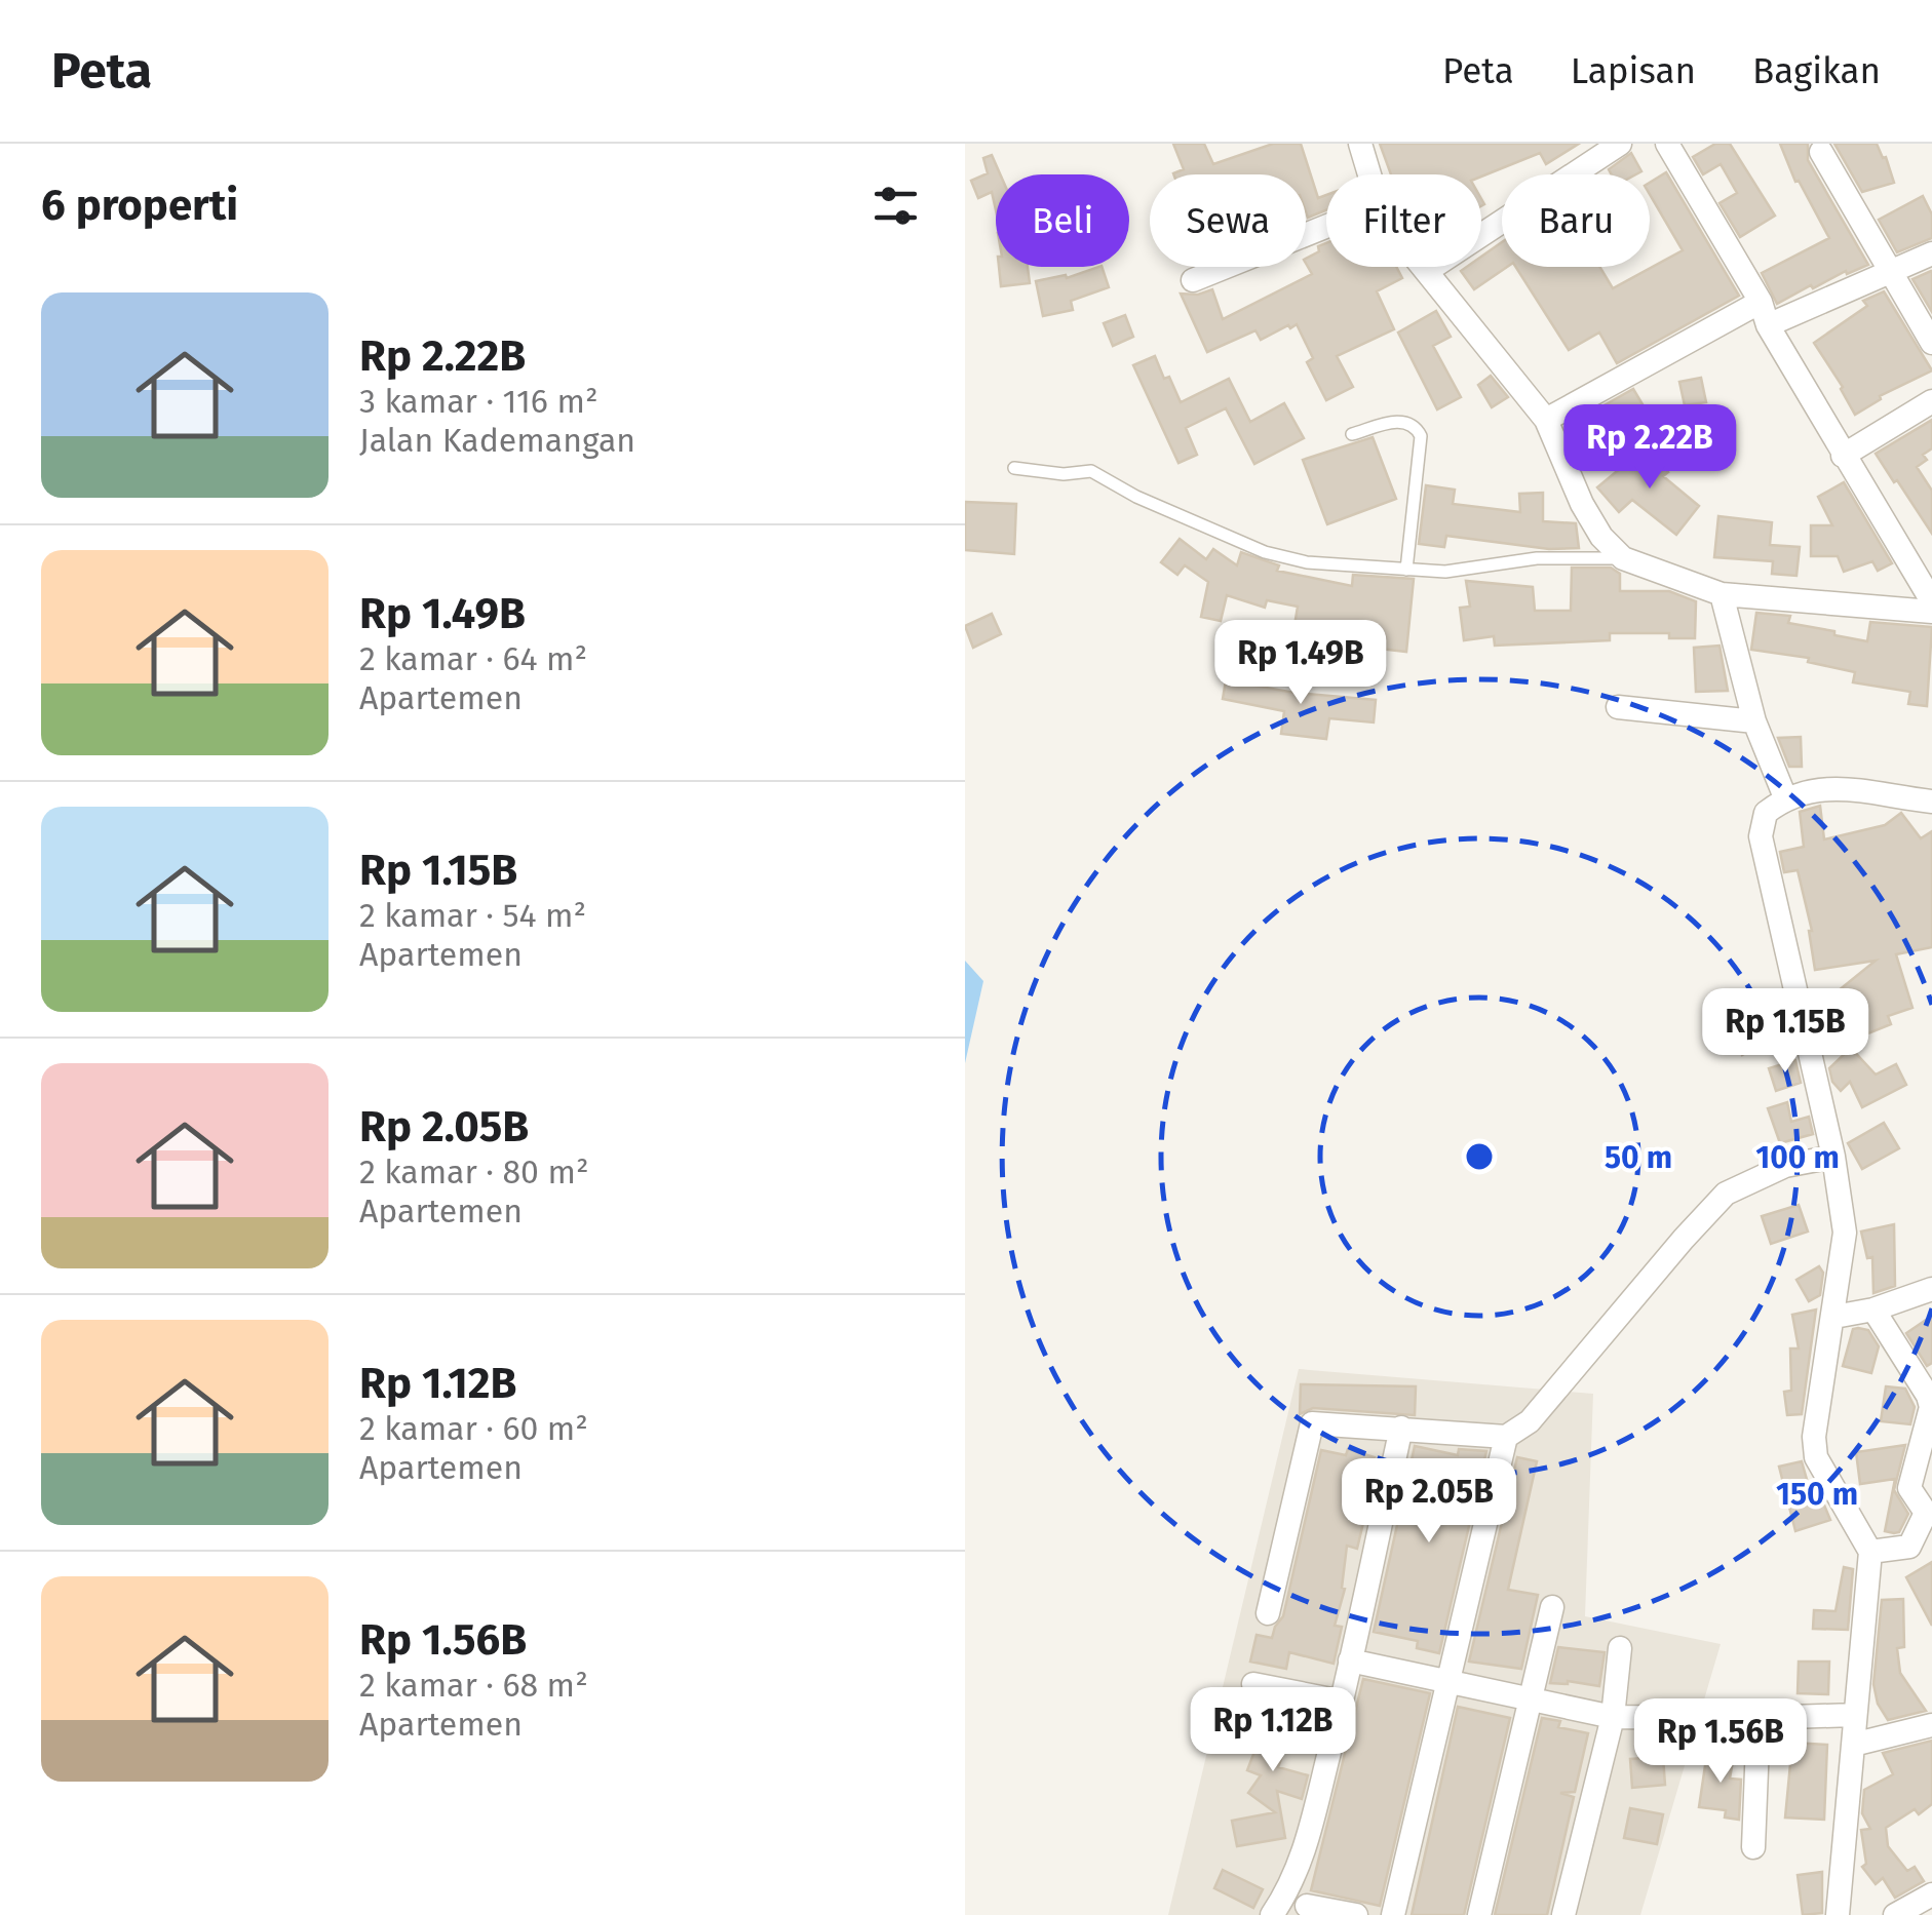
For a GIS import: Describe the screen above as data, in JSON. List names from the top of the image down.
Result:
{
  "page": {
    "header": "Peta",
    "nav": ["Peta", "Lapisan", "Bagikan"],
    "heading": "6 properti",
    "chip": [
      "Beli",
      "Sewa",
      "Filter",
      "Baru"
    ],
    "list": [
      {
        "name": "Rp 2.22B",
        "note": "3 kamar · 116 m² · Jalan Kademangan"
      },
      {
        "name": "Rp 1.49B",
        "note": "2 kamar · 64 m² · Apartemen"
      },
      {
        "name": "Rp 1.15B",
        "note": "2 kamar · 54 m² · Apartemen"
      },
      {
        "name": "Rp 2.05B",
        "note": "2 kamar · 80 m² · Apartemen"
      },
      {
        "name": "Rp 1.12B",
        "note": "2 kamar · 60 m² · Apartemen"
      },
      {
        "name": "Rp 1.56B",
        "note": "2 kamar · 68 m² · Apartemen"
      }
    ],
    "price": [
      "Rp 2.22B",
      "Rp 1.49B",
      "Rp 1.15B",
      "Rp 2.05B",
      "Rp 1.12B",
      "Rp 1.56B"
    ]
  },
  "rings": ["50 m", "100 m", "150 m"]
}
